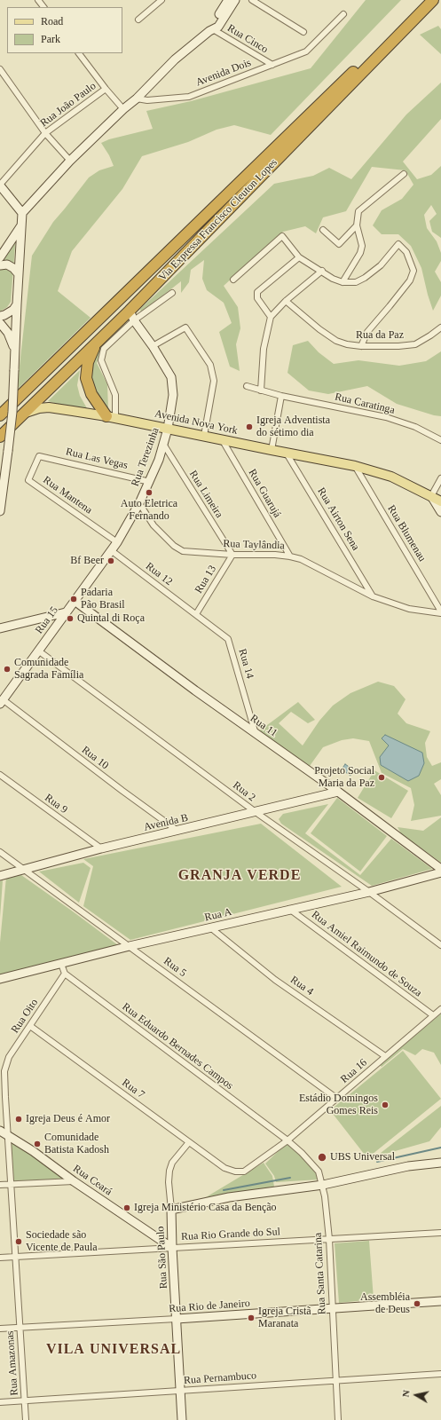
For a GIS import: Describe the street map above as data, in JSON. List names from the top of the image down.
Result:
{
  "streets": {
    "highway": ["Via Expressa Francisco Cleuton Lopes"],
    "main road": ["Avenida Nova York"],
    "street": [
      "Rua Cinco",
      "Avenida Dois",
      "Rua João Paulo",
      "Rua da Paz",
      "Rua Caratinga",
      "Rua Terezinha",
      "Rua Las Vegas",
      "Rua Guarujá",
      "Rua Limeira",
      "Rua Mantena",
      "Rua Airton Sena",
      "Rua Blumenau",
      "Rua Taylândia",
      "Rua 12",
      "Rua 13",
      "Rua 15",
      "Rua 14",
      "Rua 11",
      "Rua 10",
      "Rua 2",
      "Rua 9",
      "Avenida B",
      "Rua A",
      "Rua Amiel Raimundo de Souza",
      "Rua 5",
      "Rua 4",
      "Rua Oito",
      "Rua Eduardo Bernades Campos",
      "Rua 16",
      "Rua 7",
      "Rua Ceará",
      "Rua Rio Grande do Sul",
      "Rua São Paulo",
      "Rua Santa Catarina",
      "Rua Rio de Janeiro",
      "Rua Amazonas",
      "Rua Pernambuco"
    ]
  },
  "crossings": [
    ["Rua Cinco", "Avenida Dois"],
    ["Via Expressa Francisco Cleuton Lopes", "Avenida Nova York"],
    ["Via Expressa Francisco Cleuton Lopes", "Rua Terezinha"],
    ["Avenida Nova York", "Rua Terezinha"],
    ["Avenida Nova York", "Rua Guarujá"],
    ["Avenida Nova York", "Rua Airton Sena"],
    ["Avenida Nova York", "Rua Blumenau"],
    ["Rua Terezinha", "Rua Las Vegas"],
    ["Rua Terezinha", "Rua Limeira"],
    ["Rua Terezinha", "Rua Mantena"],
    ["Rua Terezinha", "Rua Taylândia"],
    ["Rua Terezinha", "Rua 12"],
    ["Rua Terezinha", "Rua 15"],
    ["Rua Las Vegas", "Rua Mantena"],
    ["Rua Guarujá", "Rua Taylândia"],
    ["Rua Limeira", "Rua Taylândia"],
    ["Rua Limeira", "Rua 13"],
    ["Rua Airton Sena", "Rua Taylândia"],
    ["Rua Blumenau", "Rua Taylândia"],
    ["Rua Taylândia", "Rua 13"],
    ["Rua 12", "Rua 13"],
    ["Rua 12", "Rua 15"],
    ["Rua 12", "Rua 14"],
    ["Rua 13", "Rua 14"],
    ["Rua 15", "Rua 11"],
    ["Rua 15", "Rua 10"],
    ["Rua 15", "Rua 2"],
    ["Rua 14", "Rua 11"],
    ["Rua 11", "Avenida B"],
    ["Rua 10", "Avenida B"],
    ["Rua 2", "Avenida B"],
    ["Rua 2", "Rua A"],
    ["Rua 9", "Avenida B"],
    ["Avenida B", "Rua 5"],
    ["Rua A", "Rua Amiel Raimundo de Souza"],
    ["Rua A", "Rua 5"],
    ["Rua A", "Rua 4"],
    ["Rua Amiel Raimundo de Souza", "Rua 16"],
    ["Rua 5", "Rua 16"],
    ["Rua 4", "Rua 16"],
    ["Rua Oito", "Rua Eduardo Bernades Campos"],
    ["Rua Oito", "Rua 7"],
    ["Rua Oito", "Rua Ceará"],
    ["Rua Oito", "Rua Amazonas"],
    ["Rua Eduardo Bernades Campos", "Rua 16"],
    ["Rua Eduardo Bernades Campos", "Rua Santa Catarina"],
    ["Rua 16", "Rua 7"],
    ["Rua 16", "Rua Santa Catarina"],
    ["Rua 7", "Rua São Paulo"],
    ["Rua Ceará", "Rua Rio Grande do Sul"],
    ["Rua Ceará", "Rua São Paulo"],
    ["Rua Ceará", "Rua Amazonas"],
    ["Rua Rio Grande do Sul", "Rua São Paulo"],
    ["Rua Rio Grande do Sul", "Rua Santa Catarina"],
    ["Rua Rio Grande do Sul", "Rua Amazonas"],
    ["Rua São Paulo", "Rua Rio de Janeiro"],
    ["Rua São Paulo", "Rua Pernambuco"],
    ["Rua Santa Catarina", "Rua Rio de Janeiro"],
    ["Rua Santa Catarina", "Rua Pernambuco"],
    ["Rua Rio de Janeiro", "Rua Amazonas"],
    ["Rua Amazonas", "Rua Pernambuco"]
  ],
  "districts": ["GRANJA VERDE", "VILA UNIVERSAL"],
  "places": [
    "Igreja Adventista do sétimo dia",
    "Auto Eletrica Fernando",
    "Bf Beer",
    "Padaria Pão Brasil",
    "Quintal di Roça",
    "Comunidade Sagrada Família",
    "Projeto Social Maria da Paz",
    "Estádio Domingos Gomes Reis",
    "Igreja Deus é Amor",
    "Comunidade Batista Kadosh",
    "UBS Universal",
    "Igreja Ministério Casa da Benção",
    "Sociedade são Vicente de Paula",
    "Assembléia de Deus",
    "Igreja Cristã Maranata"
  ],
  "legend": ["Road", "Park"],
  "north": "left"
}
